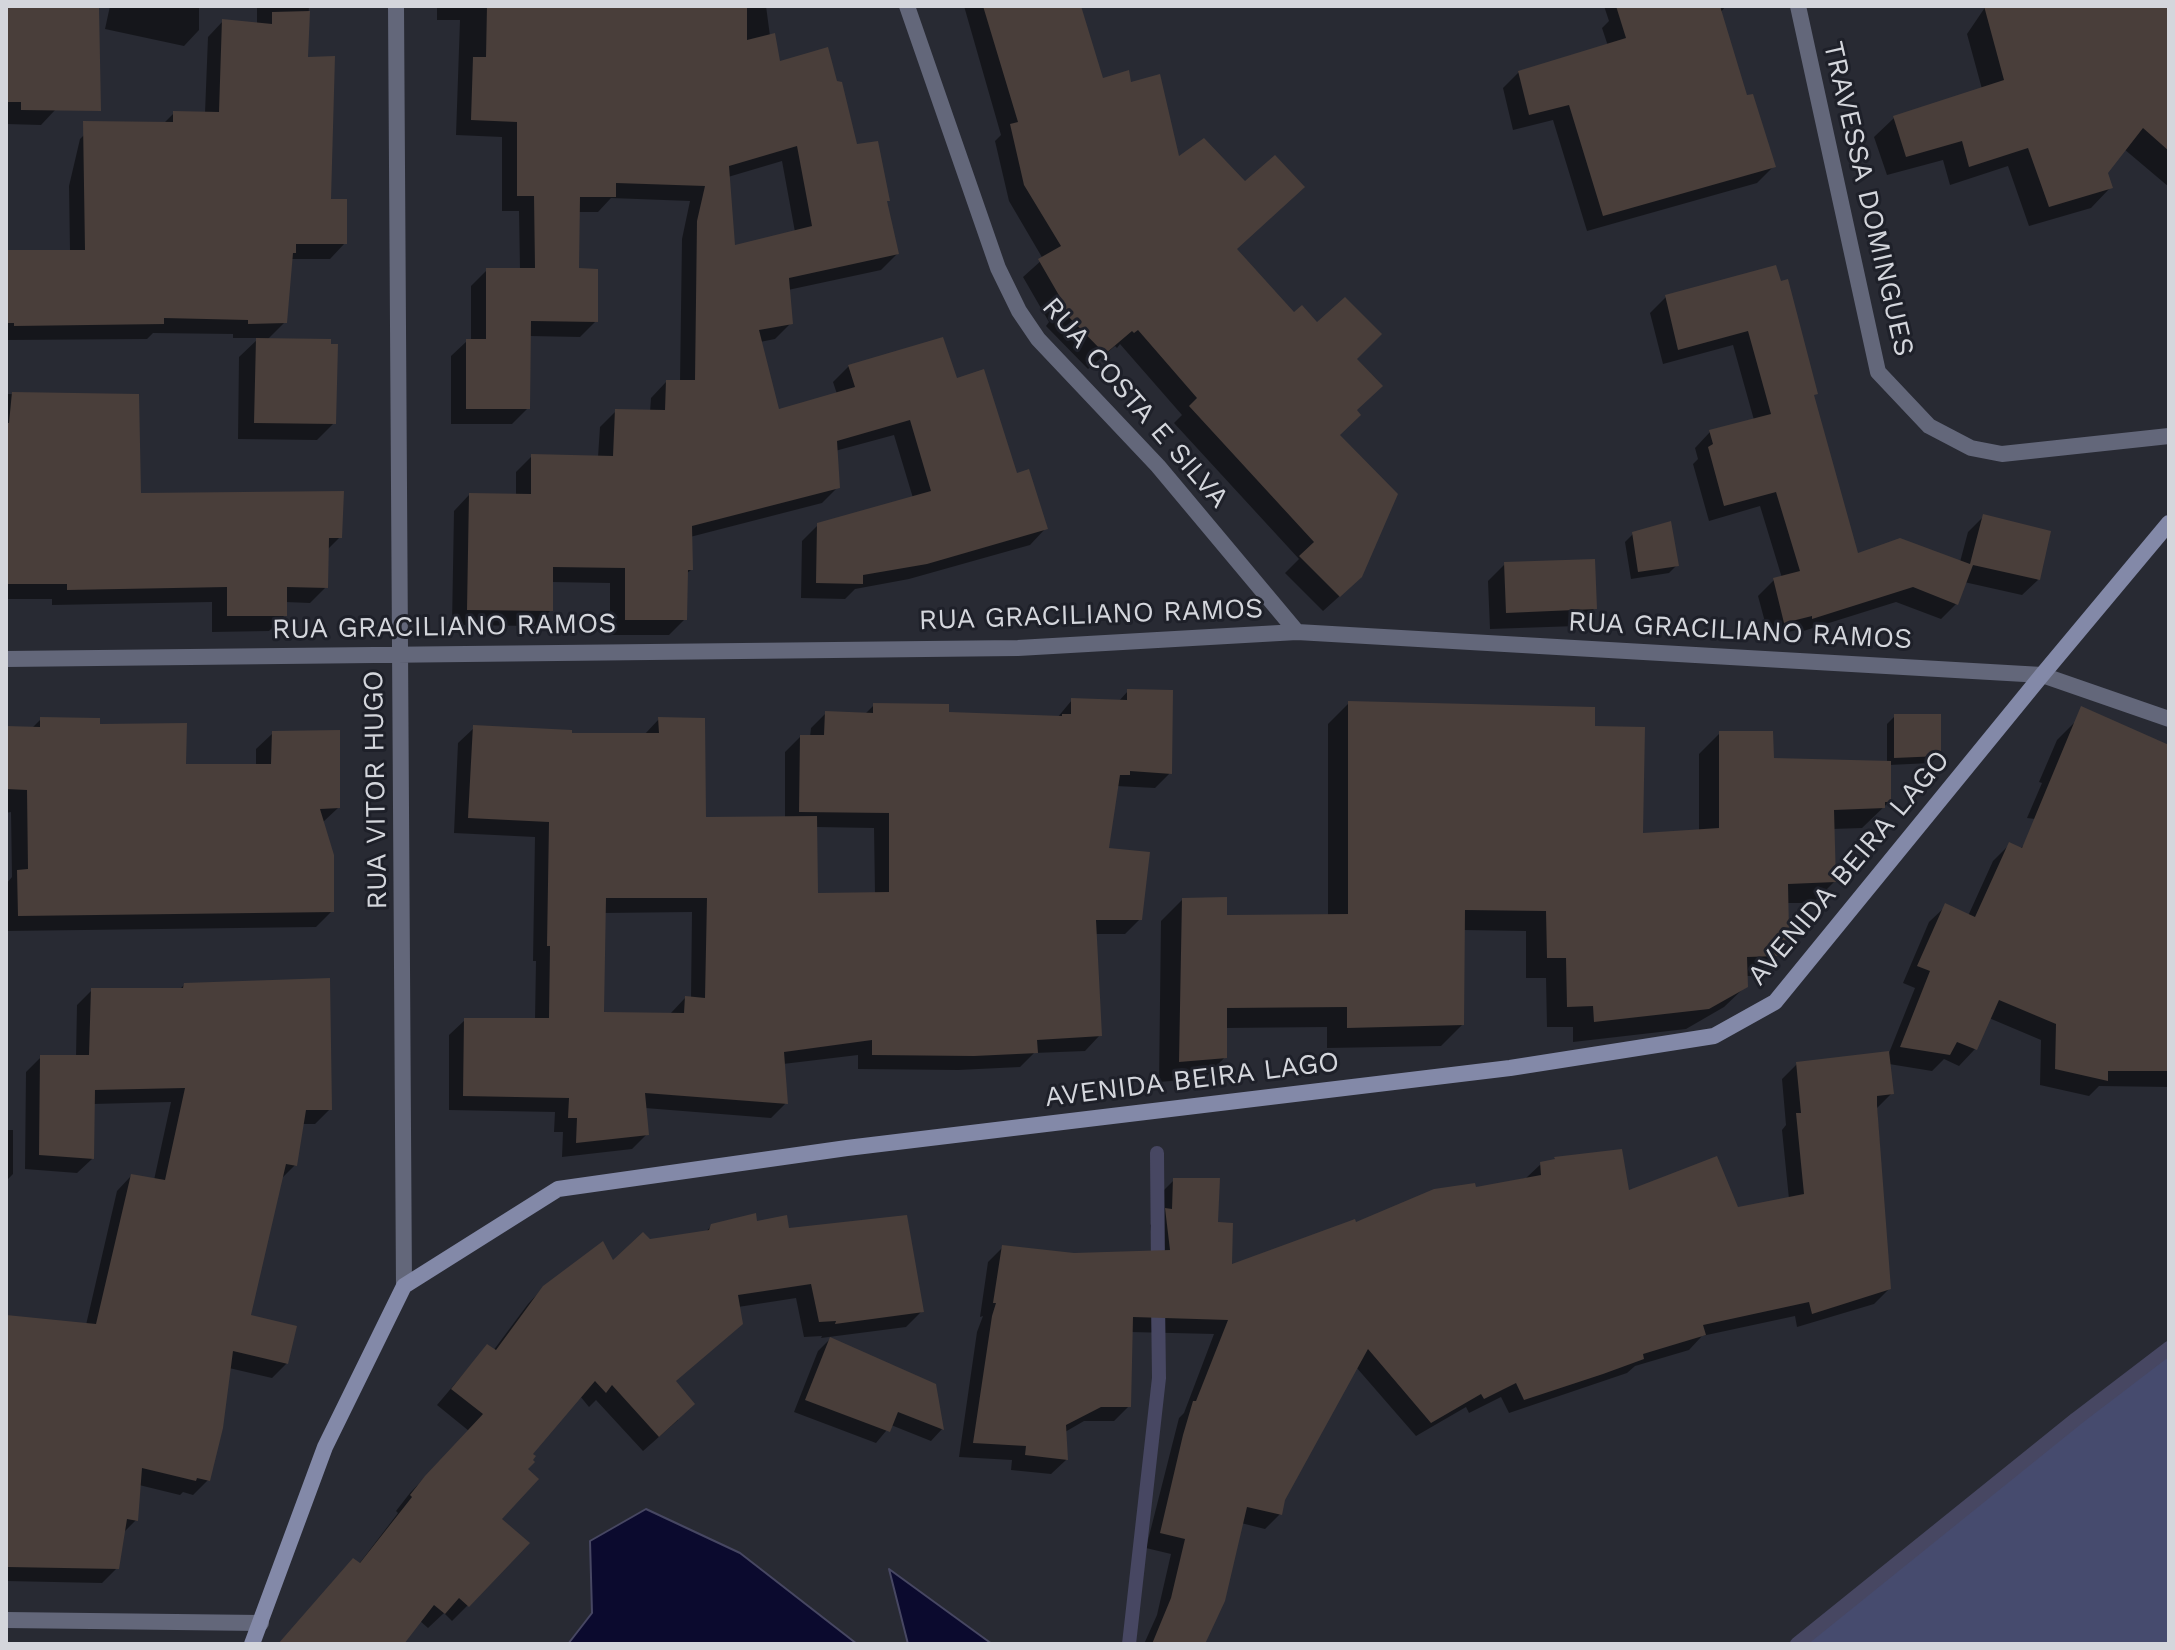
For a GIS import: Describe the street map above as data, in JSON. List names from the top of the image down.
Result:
{
  "streets": {
    "main road": ["AVENIDA BEIRA LAGO"],
    "street": [
      "TRAVESSA DOMINGUES",
      "RUA COSTA E SILVA",
      "RUA GRACILIANO RAMOS",
      "RUA VITOR HUGO"
    ]
  },
  "crossings": [
    ["RUA COSTA E SILVA", "RUA GRACILIANO RAMOS"],
    ["RUA GRACILIANO RAMOS", "RUA VITOR HUGO"],
    ["RUA GRACILIANO RAMOS", "AVENIDA BEIRA LAGO"],
    ["RUA VITOR HUGO", "AVENIDA BEIRA LAGO"]
  ]
}
